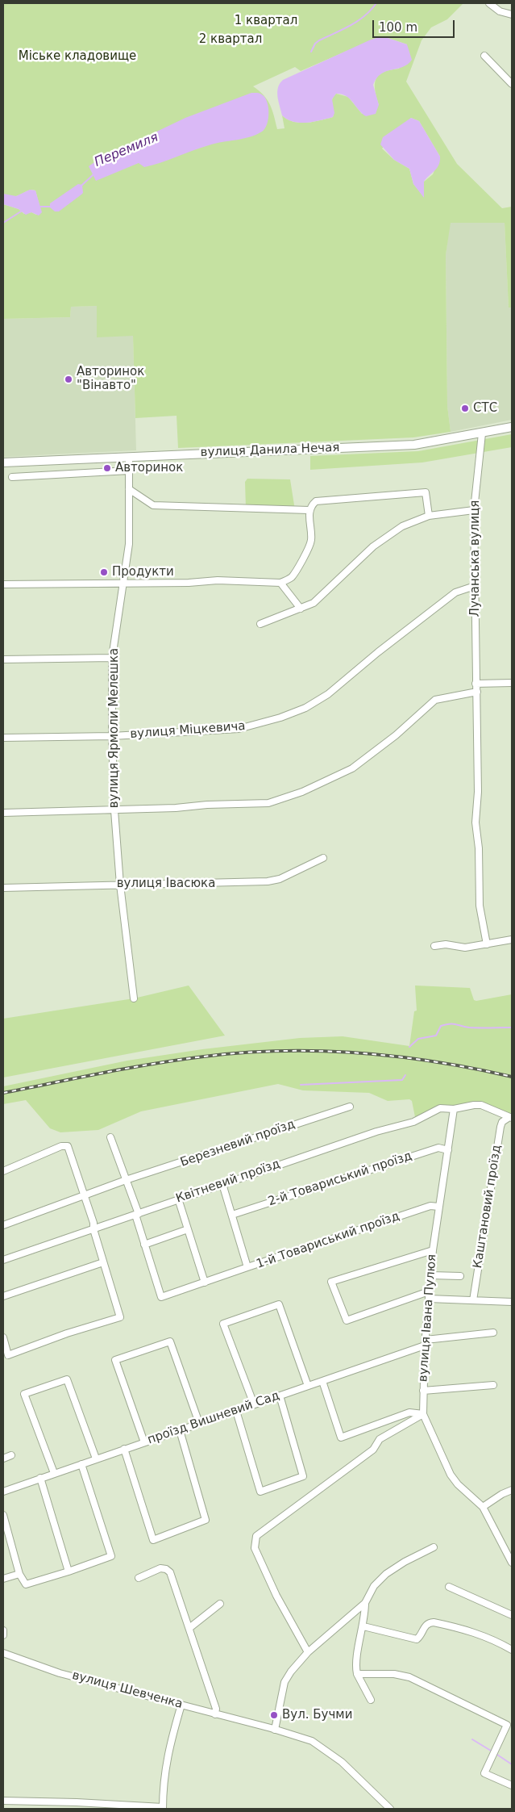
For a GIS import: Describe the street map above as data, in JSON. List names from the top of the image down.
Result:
{
  "streets": {
    "main road": ["вулиця Данила Нечая"],
    "street": [
      "Лучанська вулиця",
      "вулиця Ярмоли Мелешка",
      "вулиця Міцкевича",
      "вулиця Івасюка",
      "Березневий проїзд",
      "2-й Товариський проїзд",
      "Квітневий проїзд",
      "Каштановий проїзд",
      "1-й Товариський проїзд",
      "вулиця Івана Пулюя",
      "проїзд Вишневий Сад",
      "вулиця Шевченка"
    ]
  },
  "crossings": [
    ["вулиця Данила Нечая", "Лучанська вулиця"],
    ["вулиця Данила Нечая", "вулиця Ярмоли Мелешка"],
    ["Лучанська вулиця", "вулиця Міцкевича"],
    ["вулиця Ярмоли Мелешка", "вулиця Міцкевича"],
    ["вулиця Ярмоли Мелешка", "вулиця Івасюка"],
    ["2-й Товариський проїзд", "1-й Товариський проїзд"],
    ["2-й Товариський проїзд", "вулиця Івана Пулюя"],
    ["Квітневий проїзд", "1-й Товариський проїзд"],
    ["Квітневий проїзд", "вулиця Івана Пулюя"],
    ["1-й Товариський проїзд", "вулиця Івана Пулюя"],
    ["вулиця Івана Пулюя", "проїзд Вишневий Сад"]
  ],
  "water": ["Перемиля"],
  "parks": ["1 квартал", "2 квартал", "Міське кладовище"],
  "places": [
    "Авторинок \"Вінавто\"",
    "СТС",
    "Авторинок",
    "Продукти",
    "Вул. Бучми"
  ],
  "scale_bar": "100 m"
}
